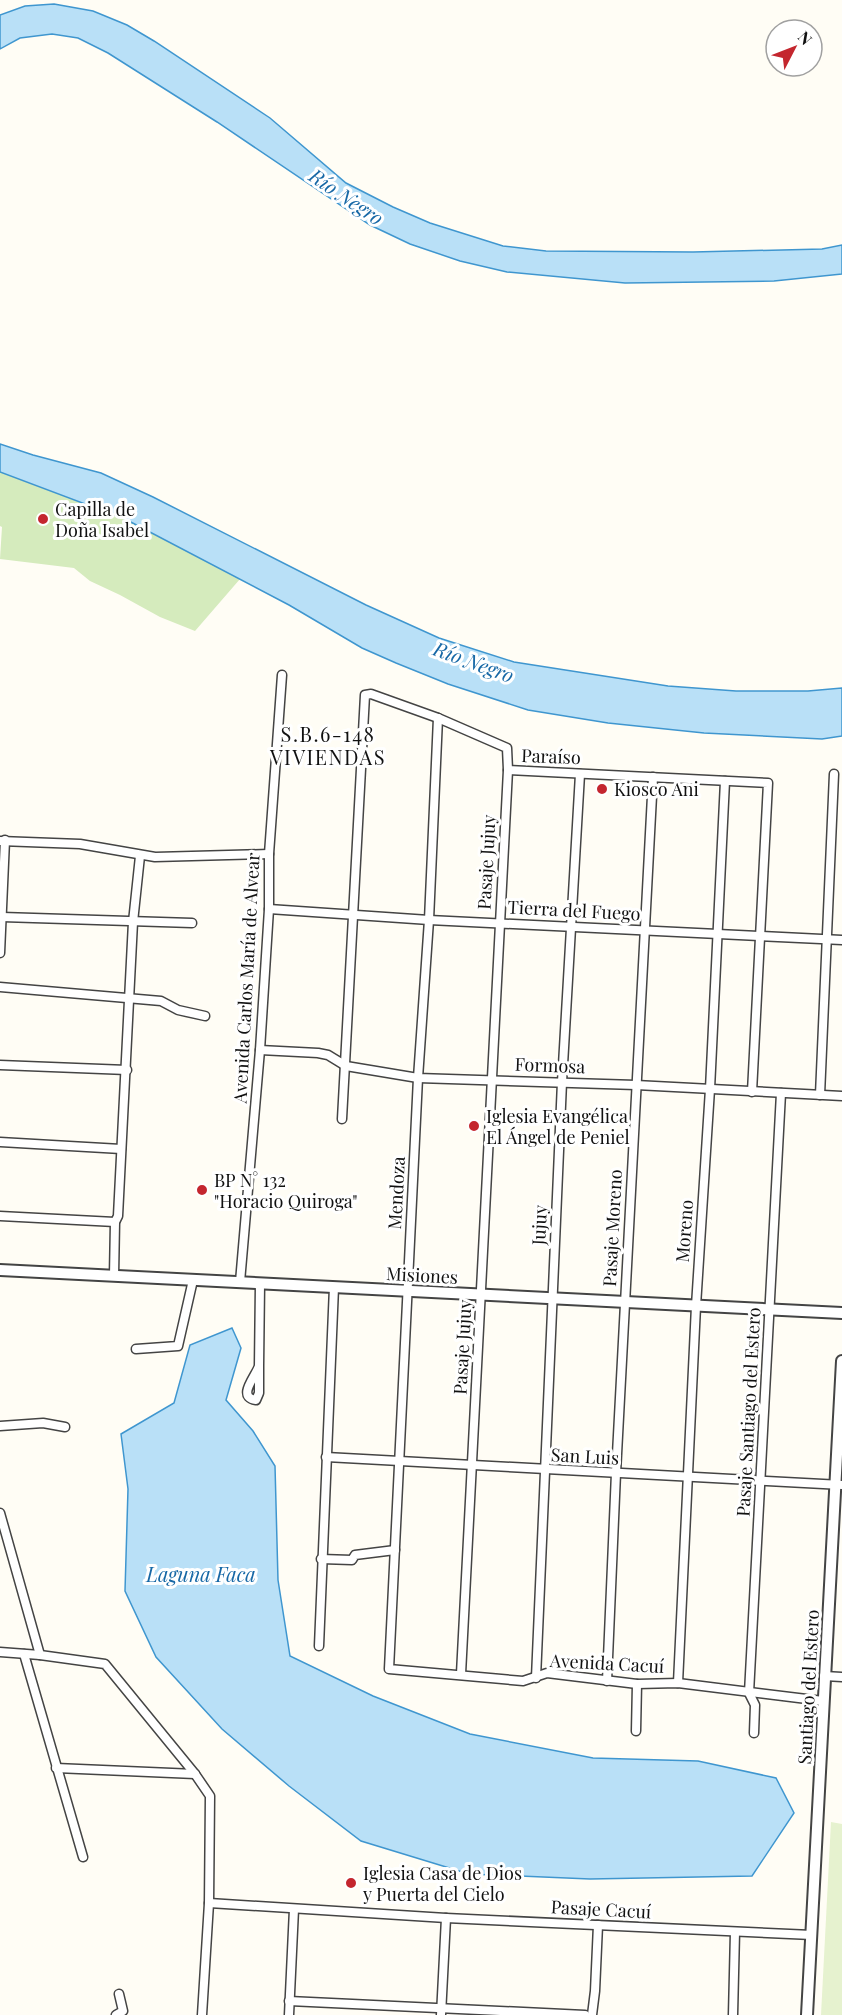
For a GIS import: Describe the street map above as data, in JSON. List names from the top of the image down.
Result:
{
  "streets": {
    "street": [
      "Paraíso",
      "Pasaje Jujuy",
      "Tierra del Fuego",
      "Avenida Carlos María de Alvear",
      "Formosa",
      "Mendoza",
      "Jujuy",
      "Pasaje Moreno",
      "Moreno",
      "Misiones",
      "Pasaje Santiago del Estero",
      "San Luis",
      "Avenida Cacuí",
      "Santiago del Estero",
      "Pasaje Cacuí"
    ]
  },
  "crossings": [
    ["Paraíso", "Pasaje Jujuy"],
    ["Paraíso", "Tierra del Fuego"],
    ["Paraíso", "Mendoza"],
    ["Paraíso", "Jujuy"],
    ["Paraíso", "Pasaje Moreno"],
    ["Paraíso", "Moreno"],
    ["Pasaje Jujuy", "Tierra del Fuego"],
    ["Pasaje Jujuy", "Formosa"],
    ["Pasaje Jujuy", "Misiones"],
    ["Pasaje Jujuy", "San Luis"],
    ["Pasaje Jujuy", "Avenida Cacuí"],
    ["Tierra del Fuego", "Avenida Carlos María de Alvear"],
    ["Tierra del Fuego", "Mendoza"],
    ["Tierra del Fuego", "Jujuy"],
    ["Tierra del Fuego", "Pasaje Moreno"],
    ["Tierra del Fuego", "Moreno"],
    ["Avenida Carlos María de Alvear", "Formosa"],
    ["Avenida Carlos María de Alvear", "Misiones"],
    ["Formosa", "Mendoza"],
    ["Formosa", "Jujuy"],
    ["Formosa", "Pasaje Moreno"],
    ["Formosa", "Moreno"],
    ["Formosa", "Pasaje Santiago del Estero"],
    ["Mendoza", "Misiones"],
    ["Mendoza", "San Luis"],
    ["Mendoza", "Avenida Cacuí"],
    ["Jujuy", "Misiones"],
    ["Jujuy", "San Luis"],
    ["Jujuy", "Avenida Cacuí"],
    ["Pasaje Moreno", "Misiones"],
    ["Pasaje Moreno", "San Luis"],
    ["Pasaje Moreno", "Avenida Cacuí"],
    ["Moreno", "Misiones"],
    ["Moreno", "San Luis"],
    ["Moreno", "Avenida Cacuí"],
    ["Misiones", "Pasaje Santiago del Estero"],
    ["Pasaje Santiago del Estero", "San Luis"],
    ["Pasaje Santiago del Estero", "Avenida Cacuí"],
    ["San Luis", "Santiago del Estero"],
    ["Avenida Cacuí", "Santiago del Estero"],
    ["Santiago del Estero", "Pasaje Cacuí"]
  ],
  "districts": ["S.B.6-148 VIVIENDAS"],
  "water": ["Río Negro", "Laguna Faca"],
  "places": [
    "Capilla de Doña Isabel",
    "Kiosco Ani",
    "Iglesia Evangélica El Ángel de Peniel",
    "BP N° 132 \"Horacio Quiroga\"",
    "Iglesia Casa de Dios y Puerta del Cielo"
  ],
  "north": "top right"
}
